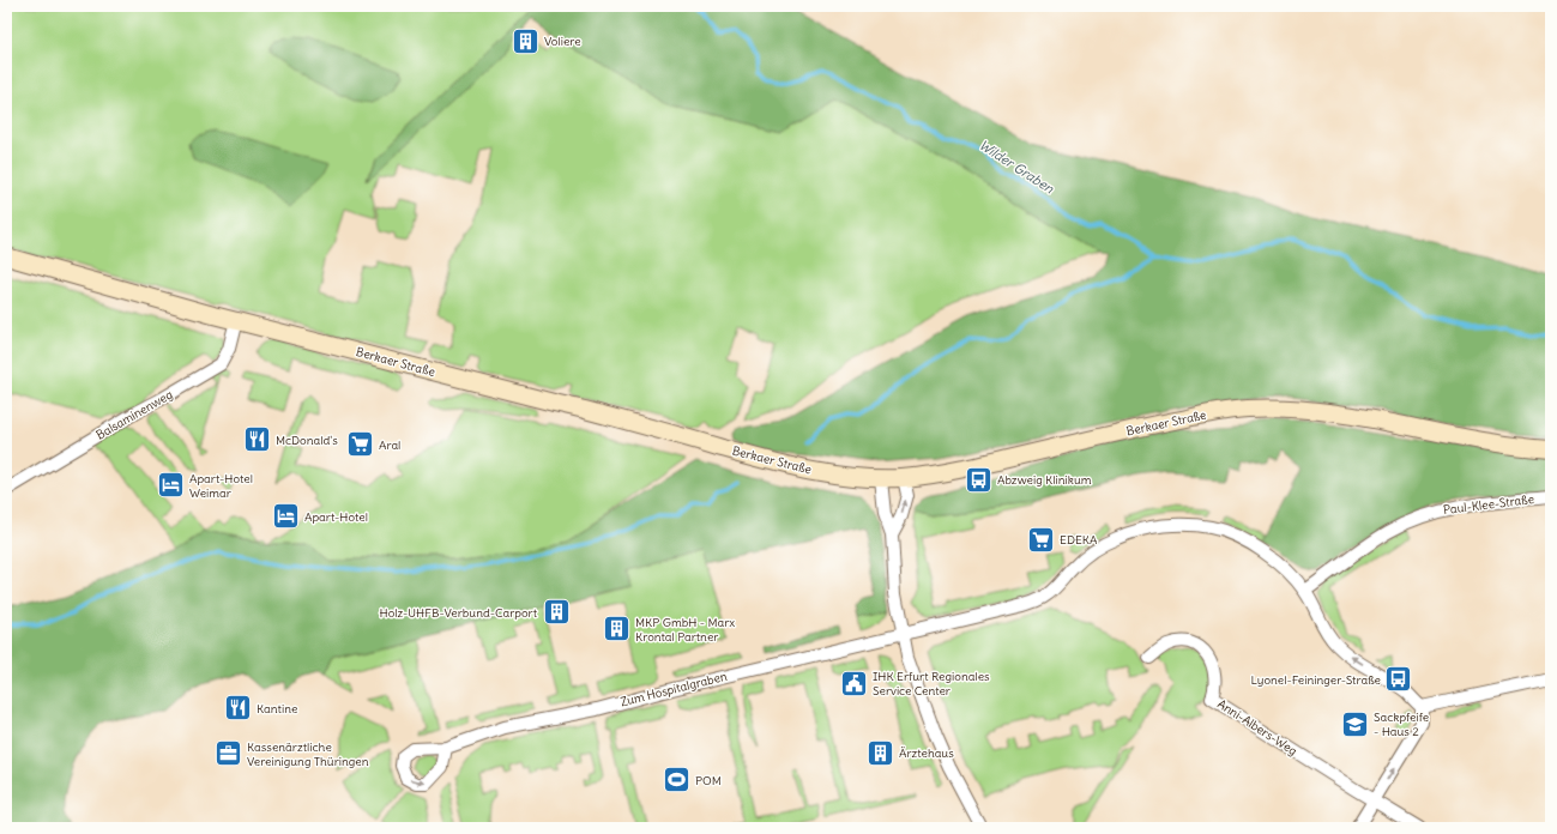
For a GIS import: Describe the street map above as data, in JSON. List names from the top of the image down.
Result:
{
  "streets": {
    "main road": ["Berkaer Straße"],
    "street": [
      "Balsaminenweg",
      "Paul-Klee-Straße",
      "Zum Hospitalgraben",
      "Anni-Albers-Weg"
    ]
  },
  "crossings": [
    ["Berkaer Straße", "Balsaminenweg"]
  ],
  "water": ["Wilder Graben"],
  "places": {
    "building": [
      "Voliere",
      "Holz-UHFB-Verbund-Carport",
      "MKP GmbH - Marx Krontal Partner",
      "Ärztehaus"
    ],
    "restaurant": ["McDonald's", "Kantine"],
    "supermarket": ["Aral", "EDEKA"],
    "bus stop": ["Abzweig Klinikum", "Lyonel-Feininger-Straße"],
    "hotel": ["Apart-Hotel Weimar", "Apart-Hotel"],
    "public building": ["IHK Erfurt Regionales Service Center"],
    "school or university": ["Sackpfeife - Haus 2"],
    "office": ["Kassenärztliche Vereinigung Thüringen"],
    "sports": ["POM"]
  }
}
